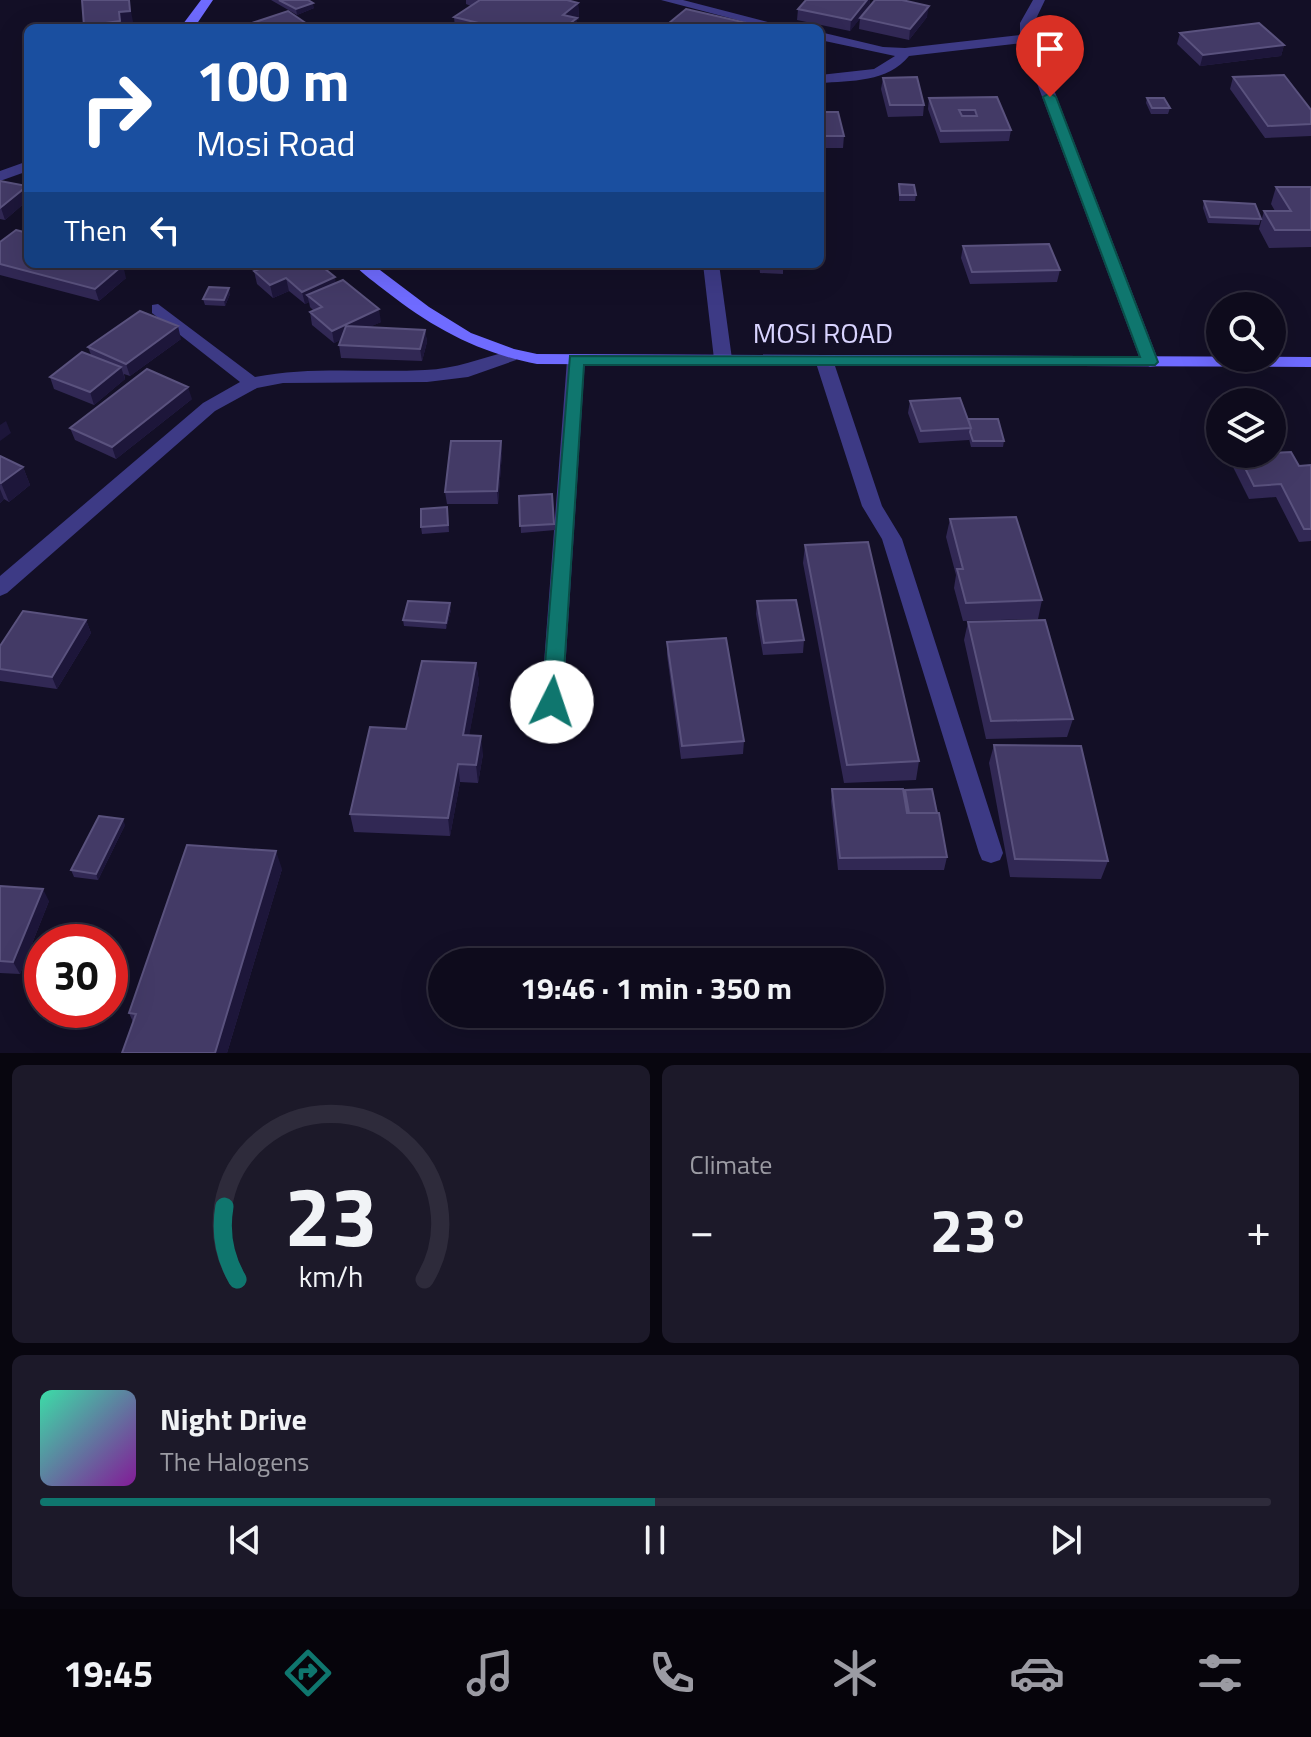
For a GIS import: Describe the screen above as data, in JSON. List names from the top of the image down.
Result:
{
  "streets": {
    "street": ["MOSI ROAD"]
  },
  "page": {
    "turn": ["100 m", "Mosi Road"],
    "then": "Then",
    "limit": "30",
    "trip": "19:46 · 1 min · 350 m",
    "tile": "Climate",
    "heat": ["−", "23°", "+"],
    "song": ["Night Drive", "The Halogens"],
    "tabs": "19:45",
    "gauge": ["23", "km/h"]
  }
}
